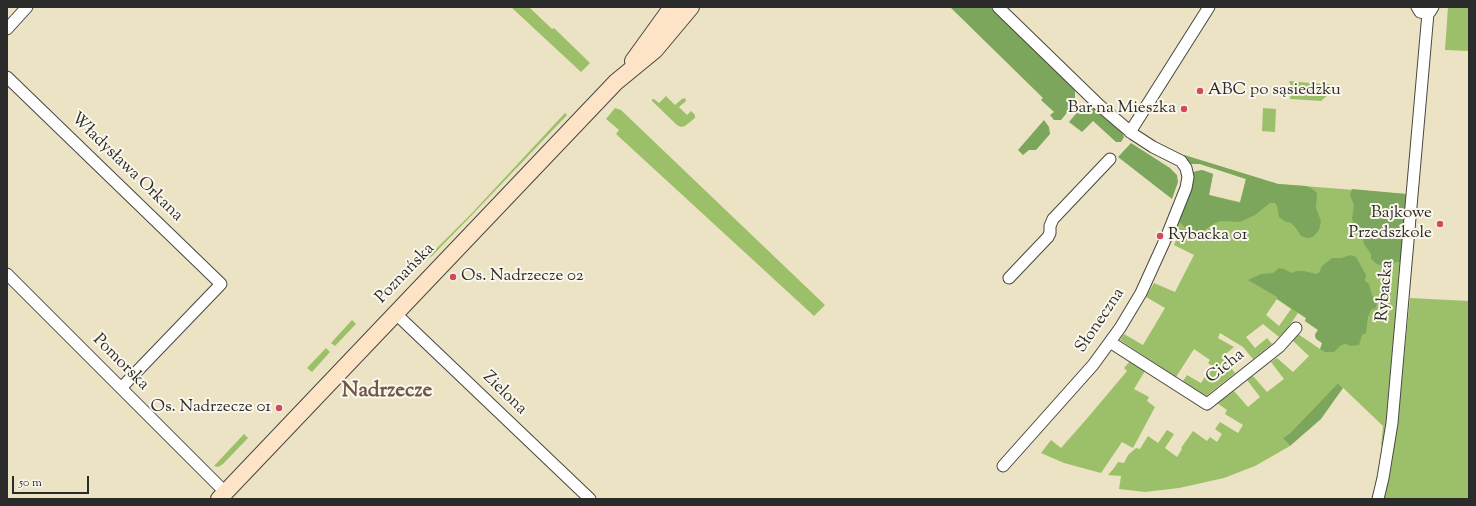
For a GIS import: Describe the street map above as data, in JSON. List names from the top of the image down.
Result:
{
  "streets": {
    "main road": ["Poznańska"],
    "street": [
      "Władysława Orkana",
      "Rybacka",
      "Słoneczna",
      "Pomorska",
      "Cicha",
      "Zielona"
    ]
  },
  "crossings": [
    ["Władysława Orkana", "Pomorska"],
    ["Poznańska", "Pomorska"],
    ["Poznańska", "Zielona"],
    ["Słoneczna", "Cicha"]
  ],
  "districts": ["Nadrzecze"],
  "places": [
    "ABC po sąsiedzku",
    "Bar na Mieszka",
    "Bajkowe Przedszkole",
    "Rybacka 01",
    "Os. Nadrzecze 02",
    "Os. Nadrzecze 01"
  ],
  "scale_bar": "50 m"
}
